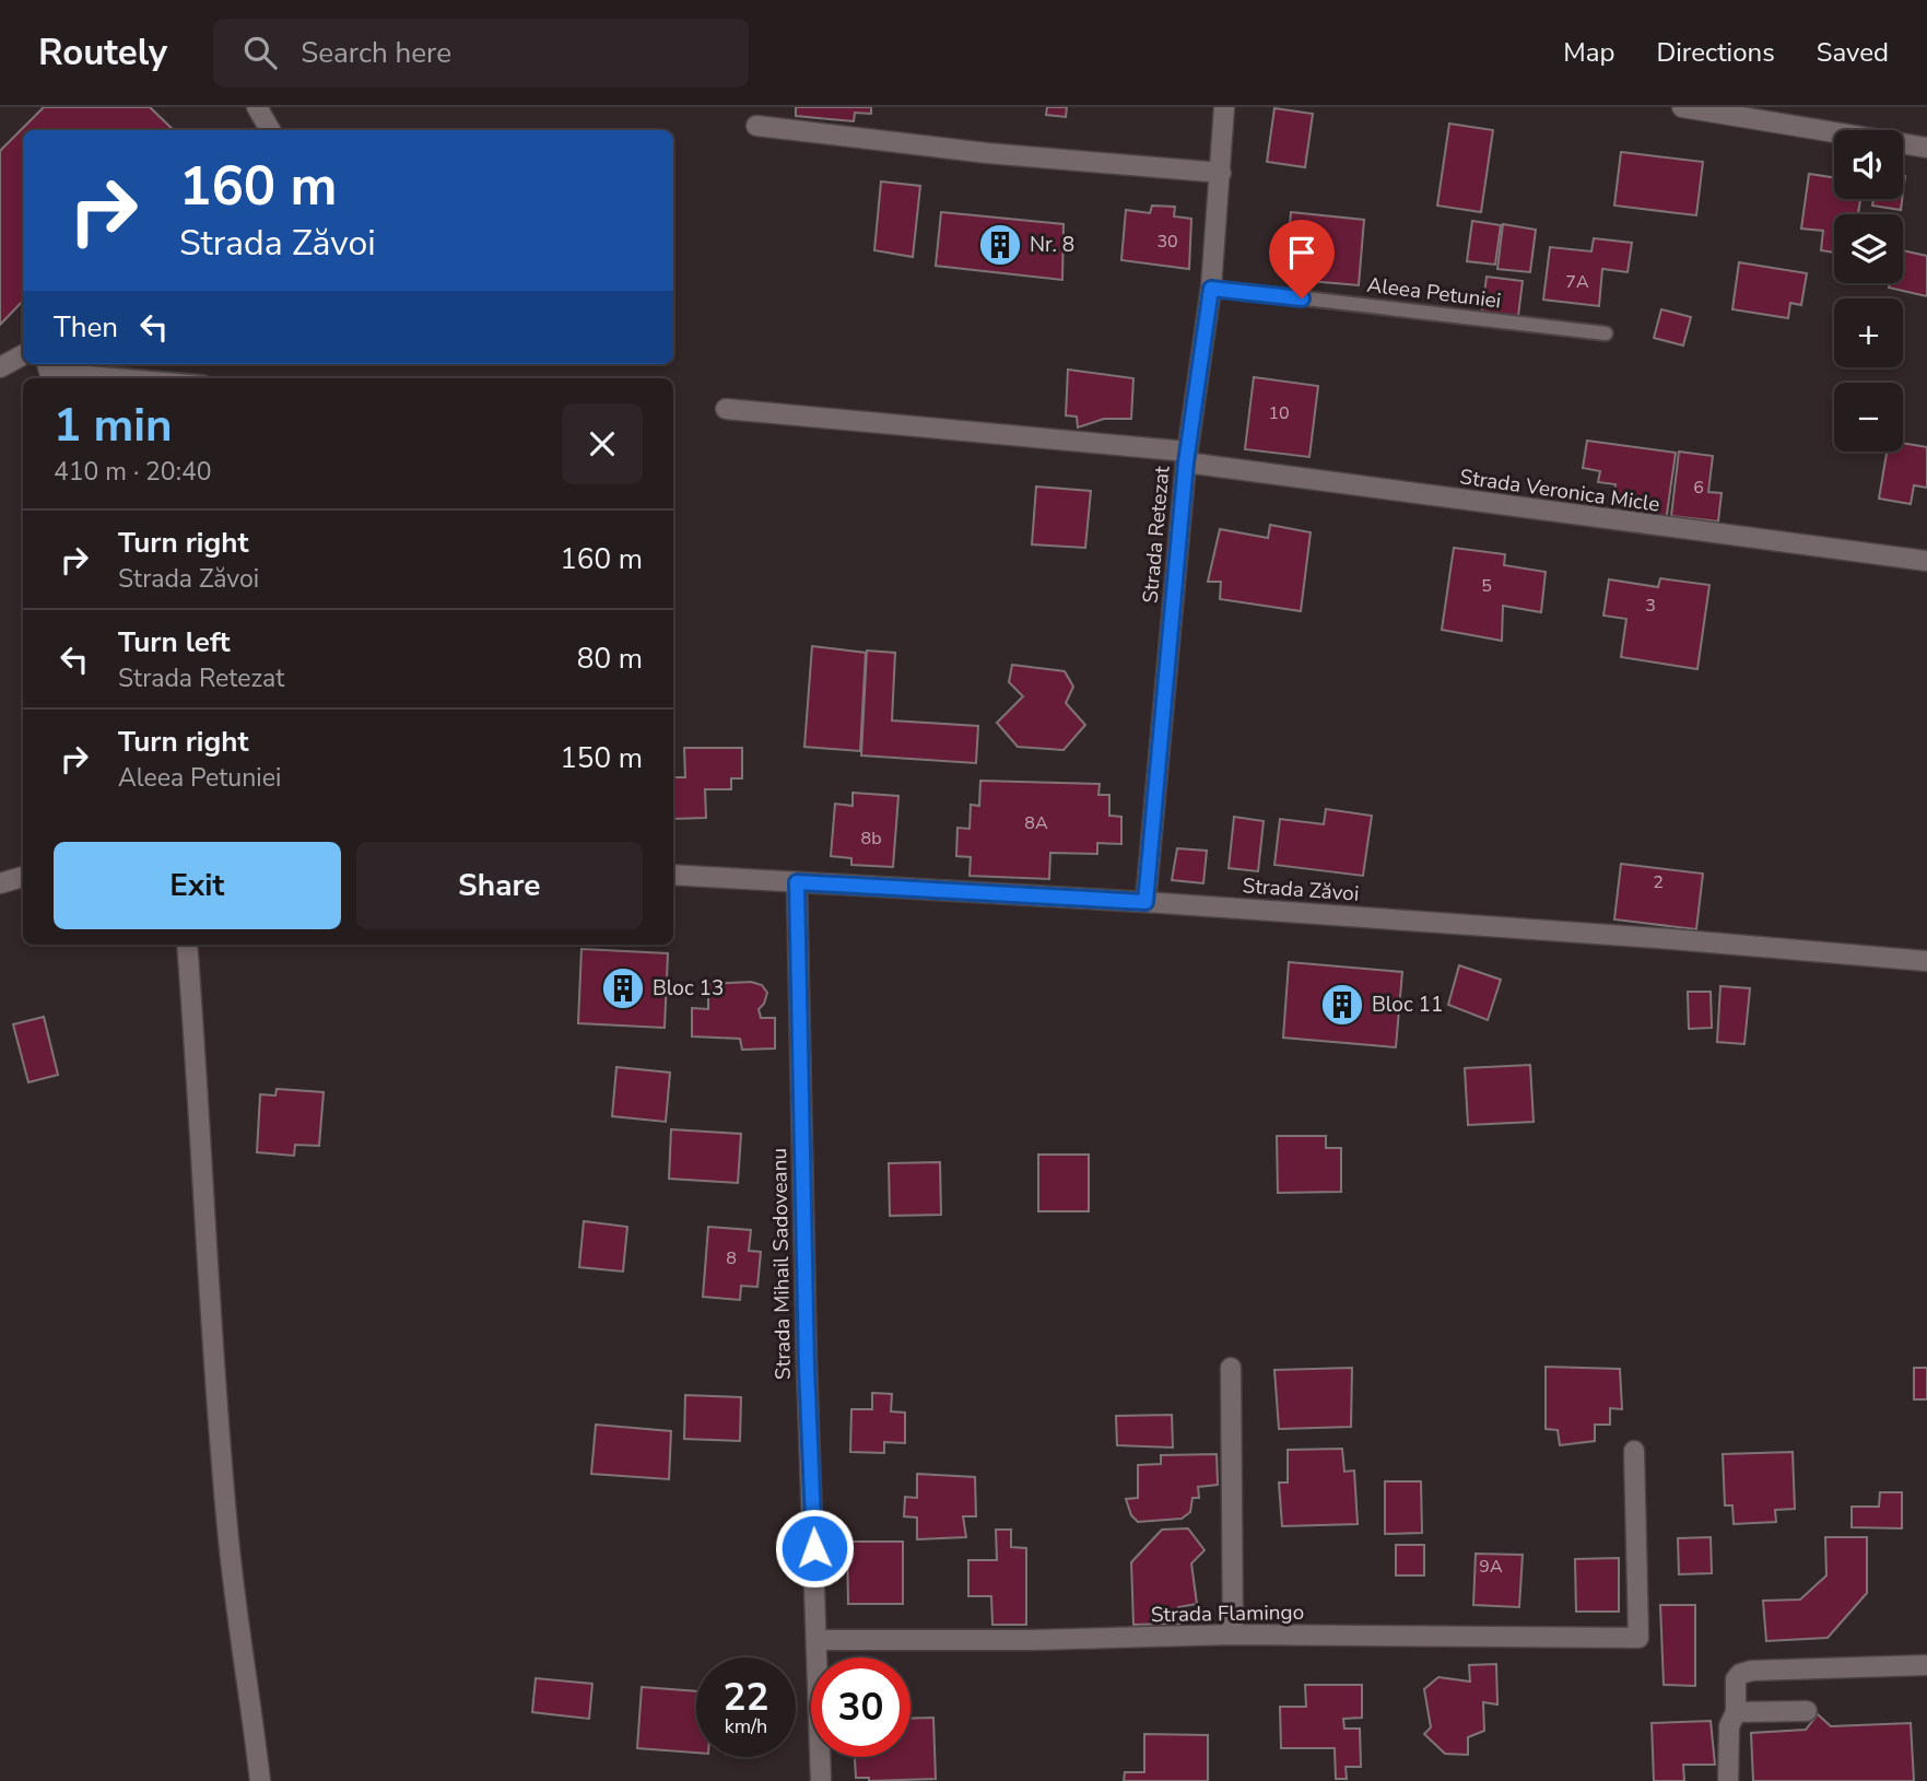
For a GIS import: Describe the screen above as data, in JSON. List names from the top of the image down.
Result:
{
  "streets": {
    "street": [
      "Strada Veronica Micle",
      "Strada Retezat",
      "Strada Zăvoi",
      "Strada Mihail Sadoveanu",
      "Strada Flamingo"
    ],
    "lane": ["Aleea Petuniei"]
  },
  "crossings": [
    ["Aleea Petuniei", "Strada Retezat"],
    ["Strada Veronica Micle", "Strada Retezat"],
    ["Strada Retezat", "Strada Zăvoi"],
    ["Strada Zăvoi", "Strada Mihail Sadoveanu"],
    ["Strada Mihail Sadoveanu", "Strada Flamingo"]
  ],
  "places": {
    "building": ["Nr. 8", "Bloc 13", "Bloc 11"]
  },
  "house_numbers": [
    "30",
    "7A",
    "10",
    "6",
    "5",
    "3",
    "8A",
    "8b",
    "2",
    "8",
    "9A"
  ],
  "page": {
    "header": "Routely",
    "search": "Search here",
    "nav": ["Map", "Directions", "Saved"],
    "map_buttons": ["+", "−"],
    "turn": ["160 m", "Strada Zăvoi"],
    "then": "Then",
    "heading": ["1 min", "410 m · 20:40"],
    "list": [
      {
        "name": "Turn right",
        "note": "Strada Zăvoi",
        "value": "160 m"
      },
      {
        "name": "Turn left",
        "note": "Strada Retezat",
        "value": "80 m"
      },
      {
        "name": "Turn right",
        "note": "Aleea Petuniei",
        "value": "150 m"
      }
    ],
    "buttons": ["Exit", "Share"],
    "speed": "22 km/h",
    "limit": "30"
  }
}
